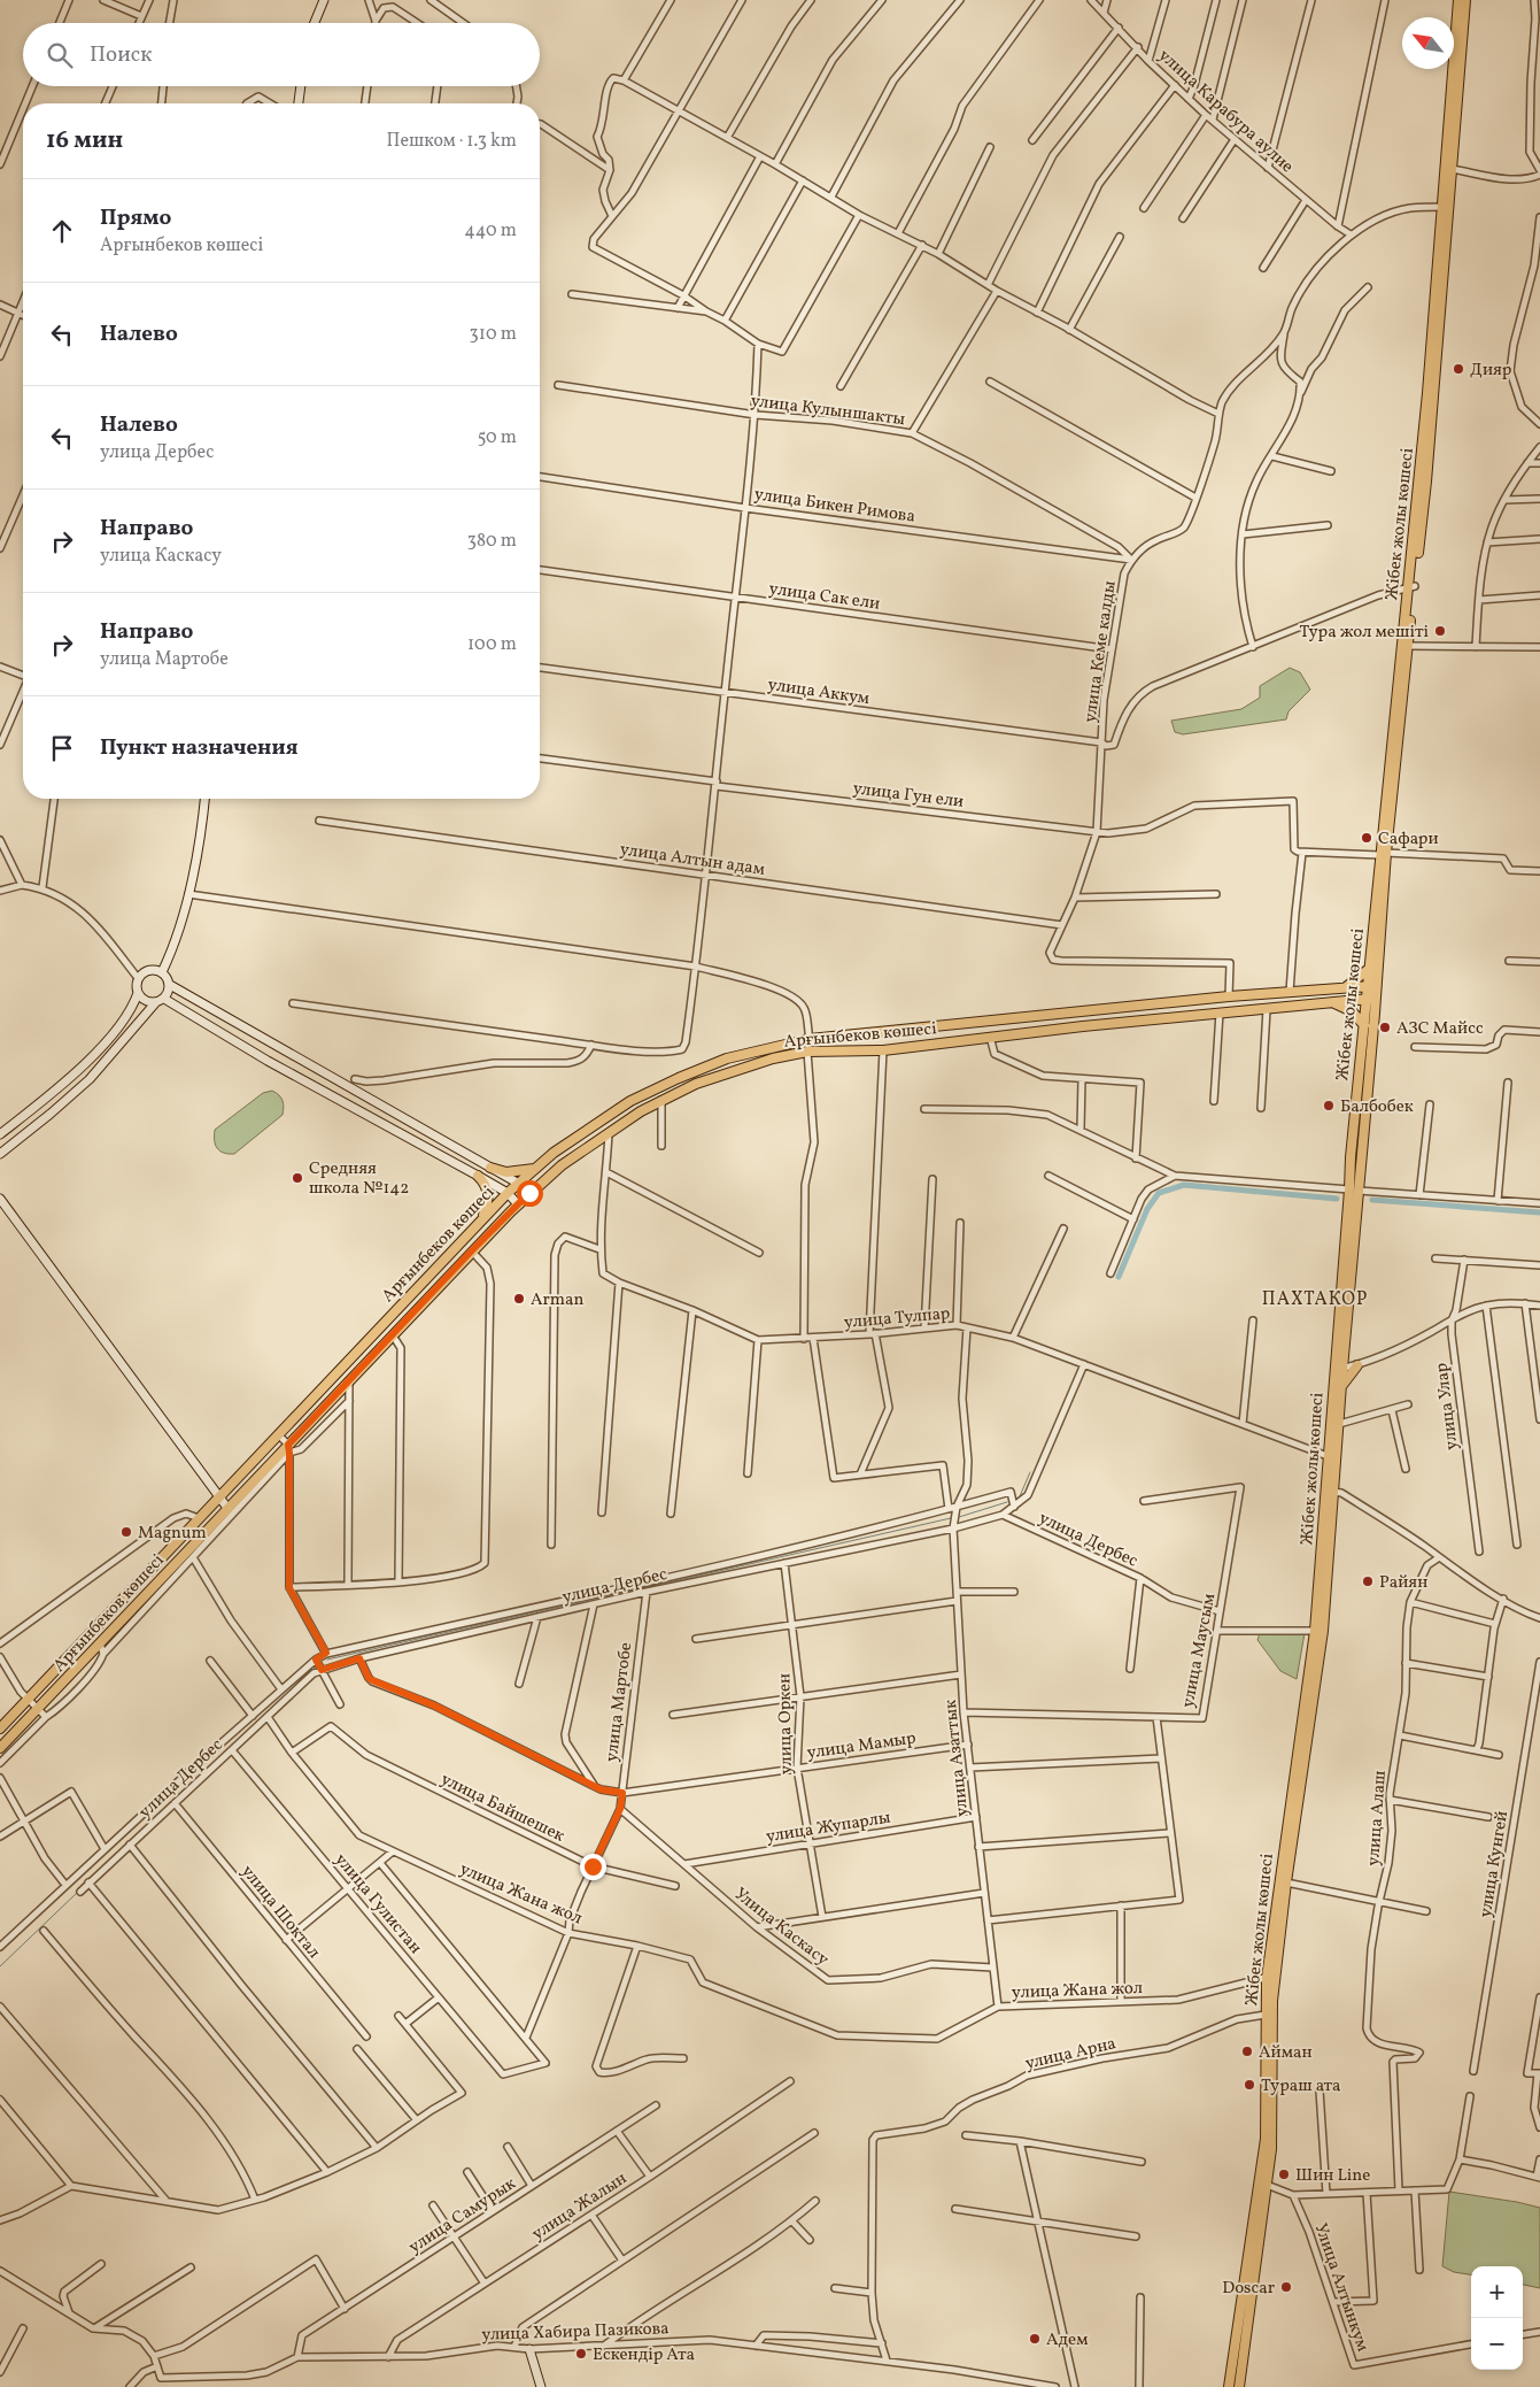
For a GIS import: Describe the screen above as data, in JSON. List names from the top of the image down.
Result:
{
  "streets": {
    "main road": ["Жібек жолы көшесі", "Арғынбеков көшесі"],
    "street": [
      "улица Карабура аулие",
      "улица Кулыншакты",
      "улица Бикен Римова",
      "улица Сак ели",
      "улица Кеме калды",
      "улица Аккум",
      "улица Гун ели",
      "улица Алтын адам",
      "улица Тулпар",
      "улица Улар",
      "улица Дербес",
      "улица Маусым",
      "улица Мартобе",
      "улица Оркен",
      "улица Мамыр",
      "улица Азаттык",
      "улица Байшешек",
      "улица Алаш",
      "улица Жупарлы",
      "улица Кунгей",
      "улица Жана жол",
      "улица Гулистан",
      "улица Шоктал",
      "Улица Каскасу",
      "улица Арна",
      "улица Жалын",
      "улица Самурык",
      "Улица Алтынкум",
      "улица Хабира Пазикова"
    ]
  },
  "crossings": [
    ["улица Карабура аулие", "улица Кеме калды"],
    ["улица Кулыншакты", "улица Бикен Римова"],
    ["улица Кулыншакты", "улица Кеме калды"],
    ["улица Бикен Римова", "улица Кеме калды"],
    ["Жібек жолы көшесі", "улица Кеме калды"],
    ["Жібек жолы көшесі", "Арғынбеков көшесі"],
    ["Жібек жолы көшесі", "улица Тулпар"],
    ["Жібек жолы көшесі", "улица Жана жол"],
    ["Жібек жолы көшесі", "улица Арна"],
    ["улица Сак ели", "улица Кеме калды"],
    ["улица Кеме калды", "улица Аккум"],
    ["улица Кеме калды", "улица Гун ели"],
    ["улица Кеме калды", "улица Алтын адам"],
    ["улица Кеме калды", "Арғынбеков көшесі"],
    ["Арғынбеков көшесі", "улица Тулпар"],
    ["улица Тулпар", "улица Азаттык"],
    ["улица Дербес", "улица Маусым"],
    ["улица Дербес", "улица Мартобе"],
    ["улица Дербес", "улица Оркен"],
    ["улица Дербес", "улица Азаттык"],
    ["улица Дербес", "улица Жана жол"],
    ["улица Дербес", "улица Гулистан"],
    ["улица Дербес", "улица Шоктал"],
    ["улица Маусым", "улица Азаттык"],
    ["улица Мартобе", "улица Мамыр"],
    ["улица Мартобе", "улица Байшешек"],
    ["улица Мартобе", "улица Жана жол"],
    ["улица Мартобе", "улица Гулистан"],
    ["улица Мартобе", "Улица Каскасу"],
    ["улица Оркен", "улица Мамыр"],
    ["улица Оркен", "улица Жупарлы"],
    ["улица Мамыр", "улица Азаттык"],
    ["улица Азаттык", "улица Жупарлы"],
    ["улица Азаттык", "улица Жана жол"],
    ["улица Азаттык", "Улица Каскасу"],
    ["улица Байшешек", "улица Жана жол"],
    ["улица Жупарлы", "Улица Каскасу"],
    ["улица Арна", "улица Хабира Пазикова"],
    ["улица Жалын", "улица Хабира Пазикова"],
    ["улица Самурык", "улица Хабира Пазикова"]
  ],
  "districts": ["ПАХТАКОР"],
  "places": [
    "Дияр",
    "Тура жол мешіті",
    "Сафари",
    "АЗС Майсс",
    "Балбобек",
    "Средняя школа №142",
    "Arman",
    "Magnum",
    "Райян",
    "Айман",
    "Тураш ата",
    "Шин Line",
    "Doscar",
    "Адем",
    "Ескендір Ата"
  ],
  "north": "top left",
  "page": {
    "search": "Поиск",
    "heading": ["16 мин", "Пешком · 1.3 km"],
    "list": [
      ["Прямо", "Арғынбеков көшесі", "440 m"],
      ["Налево", "310 m"],
      ["Налево", "улица Дербес", "50 m"],
      ["Направо", "улица Каскасу", "380 m"],
      ["Направо", "улица Мартобе", "100 m"],
      "Пункт назначения"
    ],
    "map_buttons": ["+", "−"]
  }
}
